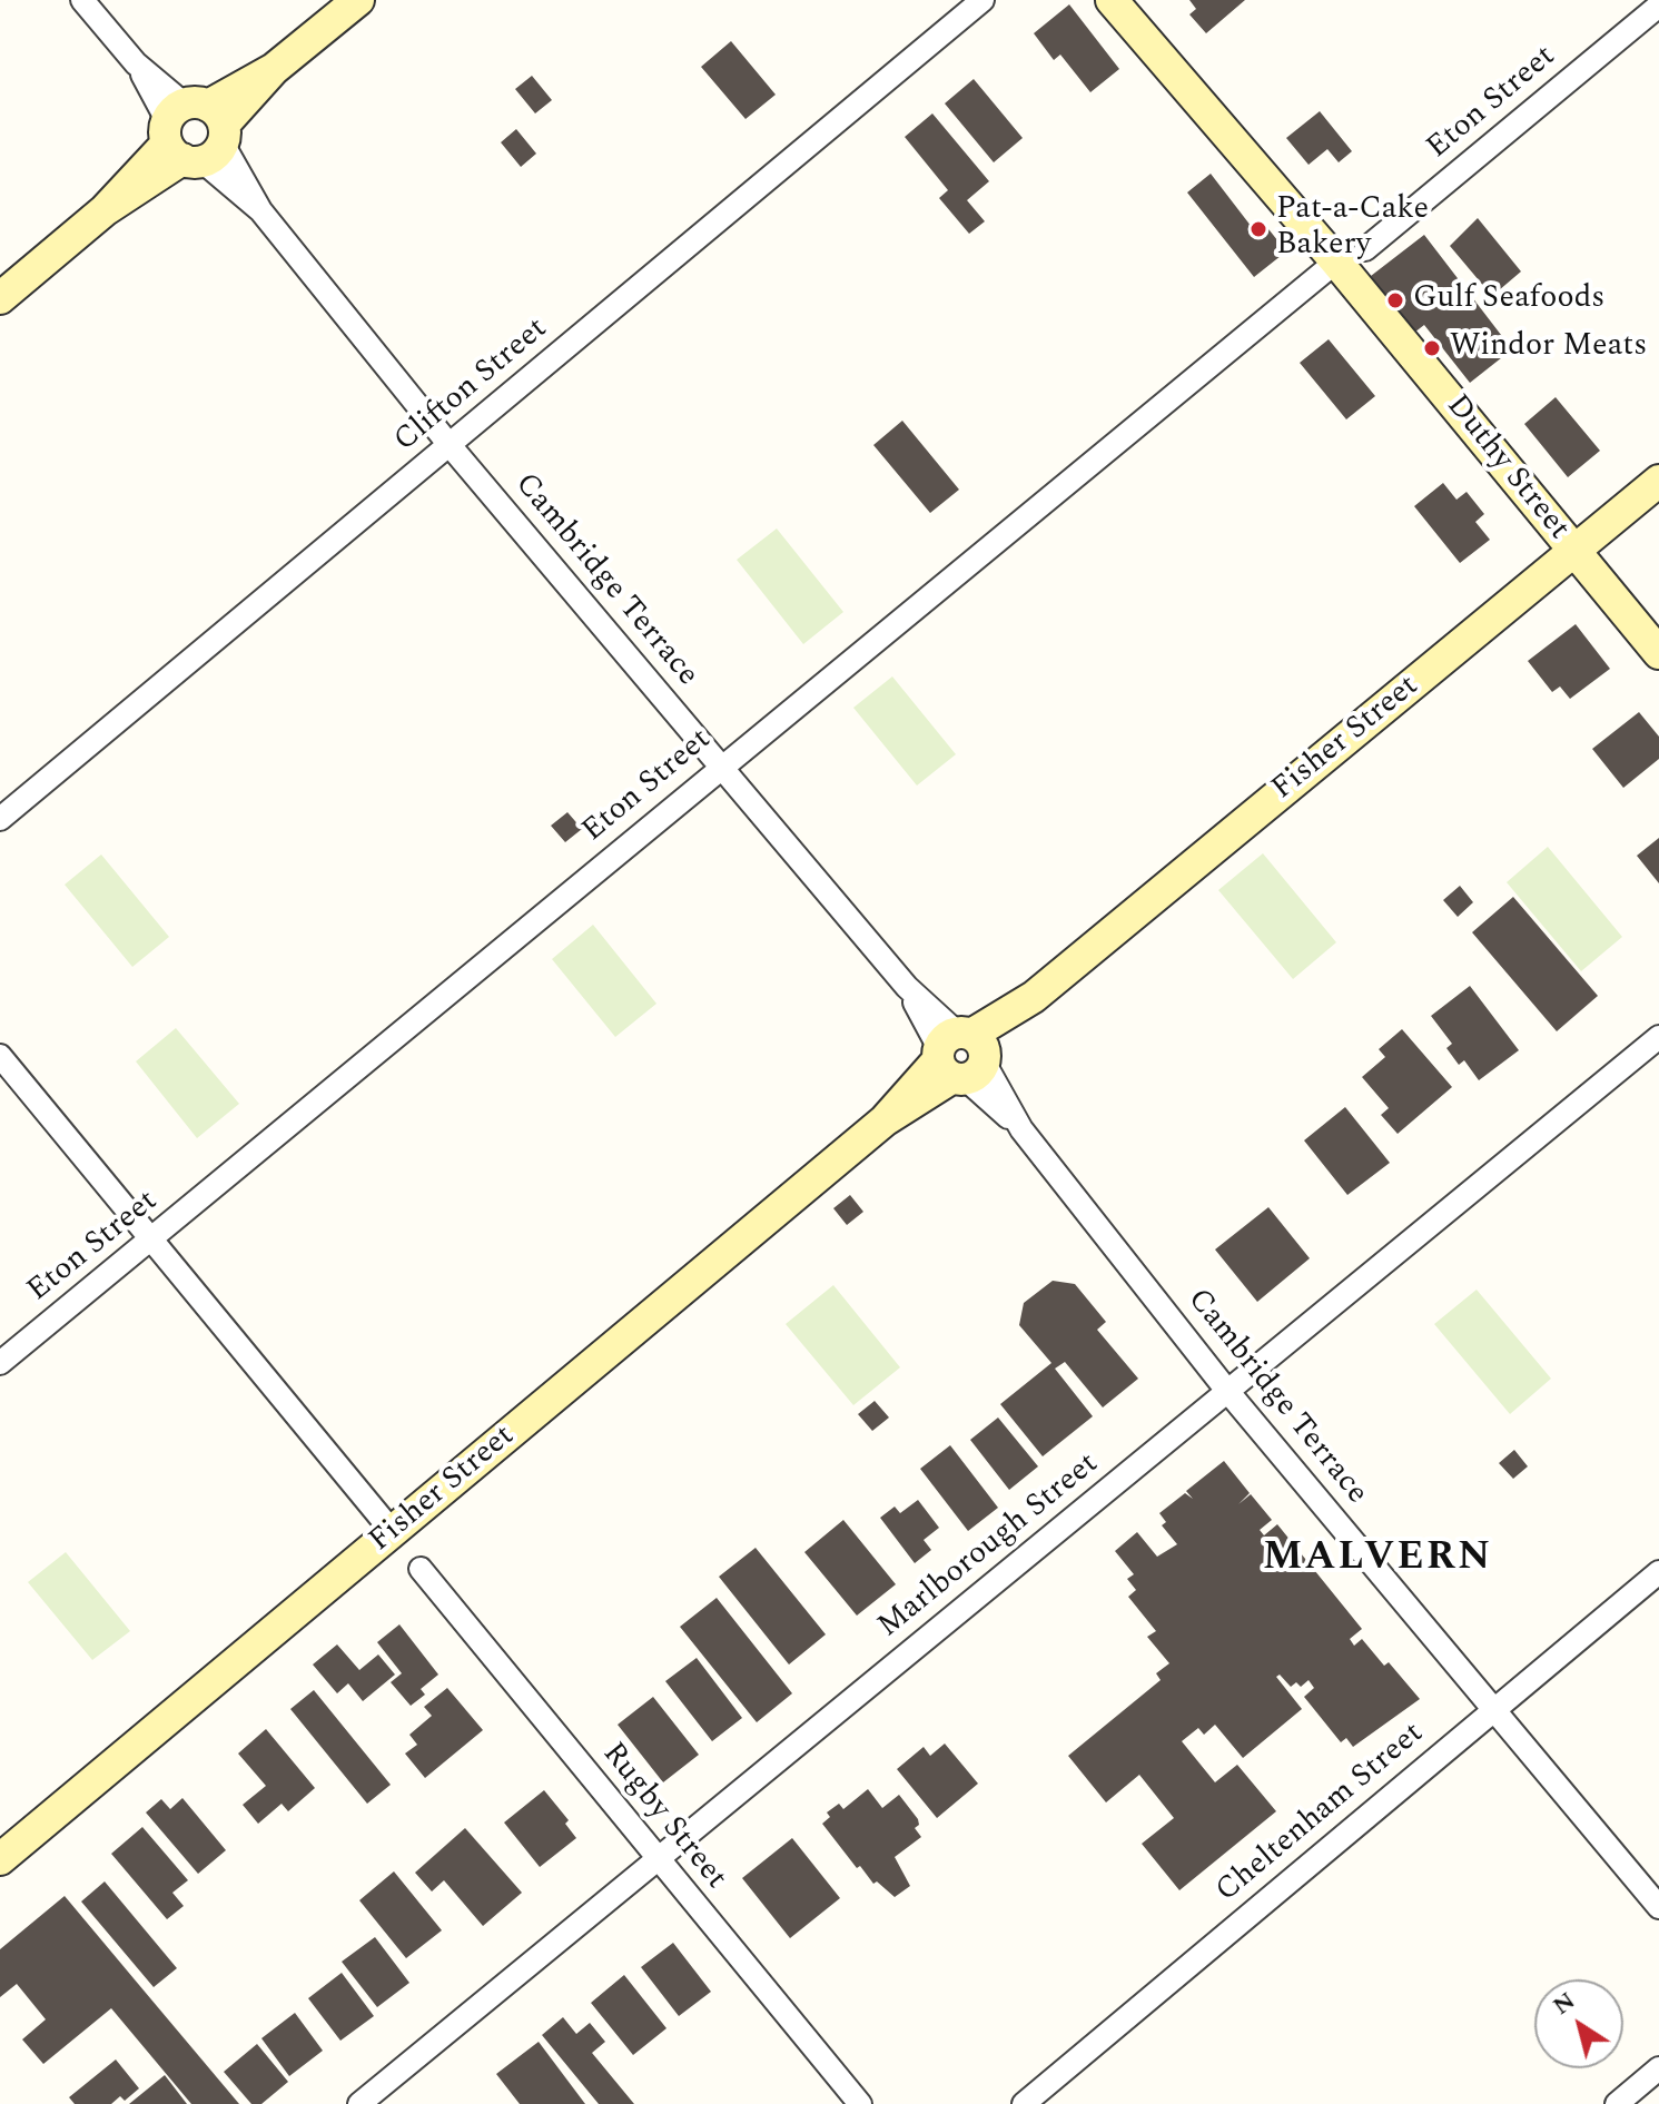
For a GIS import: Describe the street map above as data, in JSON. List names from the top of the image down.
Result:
{
  "streets": {
    "street": [
      "Eton Street",
      "Clifton Street",
      "Duthy Street",
      "Cambridge Terrace",
      "Fisher Street",
      "Marlborough Street",
      "Cheltenham Street",
      "Rugby Street"
    ]
  },
  "crossings": [
    ["Eton Street", "Duthy Street"],
    ["Eton Street", "Cambridge Terrace"],
    ["Clifton Street", "Cambridge Terrace"],
    ["Duthy Street", "Fisher Street"],
    ["Cambridge Terrace", "Fisher Street"],
    ["Cambridge Terrace", "Marlborough Street"],
    ["Cambridge Terrace", "Cheltenham Street"],
    ["Marlborough Street", "Rugby Street"]
  ],
  "districts": ["MALVERN"],
  "places": ["Pat-a-Cake Bakery", "Gulf Seafoods", "Windor Meats"],
  "north": "top left"
}
